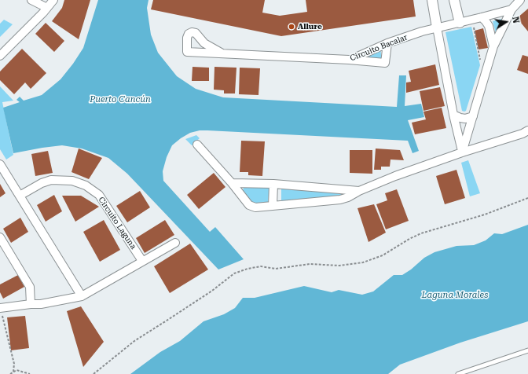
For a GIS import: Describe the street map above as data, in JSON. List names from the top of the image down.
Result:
{
  "streets": {
    "street": ["Circuito Bacalar", "Circuito Laguna"]
  },
  "water": ["Puerto Cancún", "Laguna Morales"],
  "places": ["Allure"],
  "north": "right"
}
